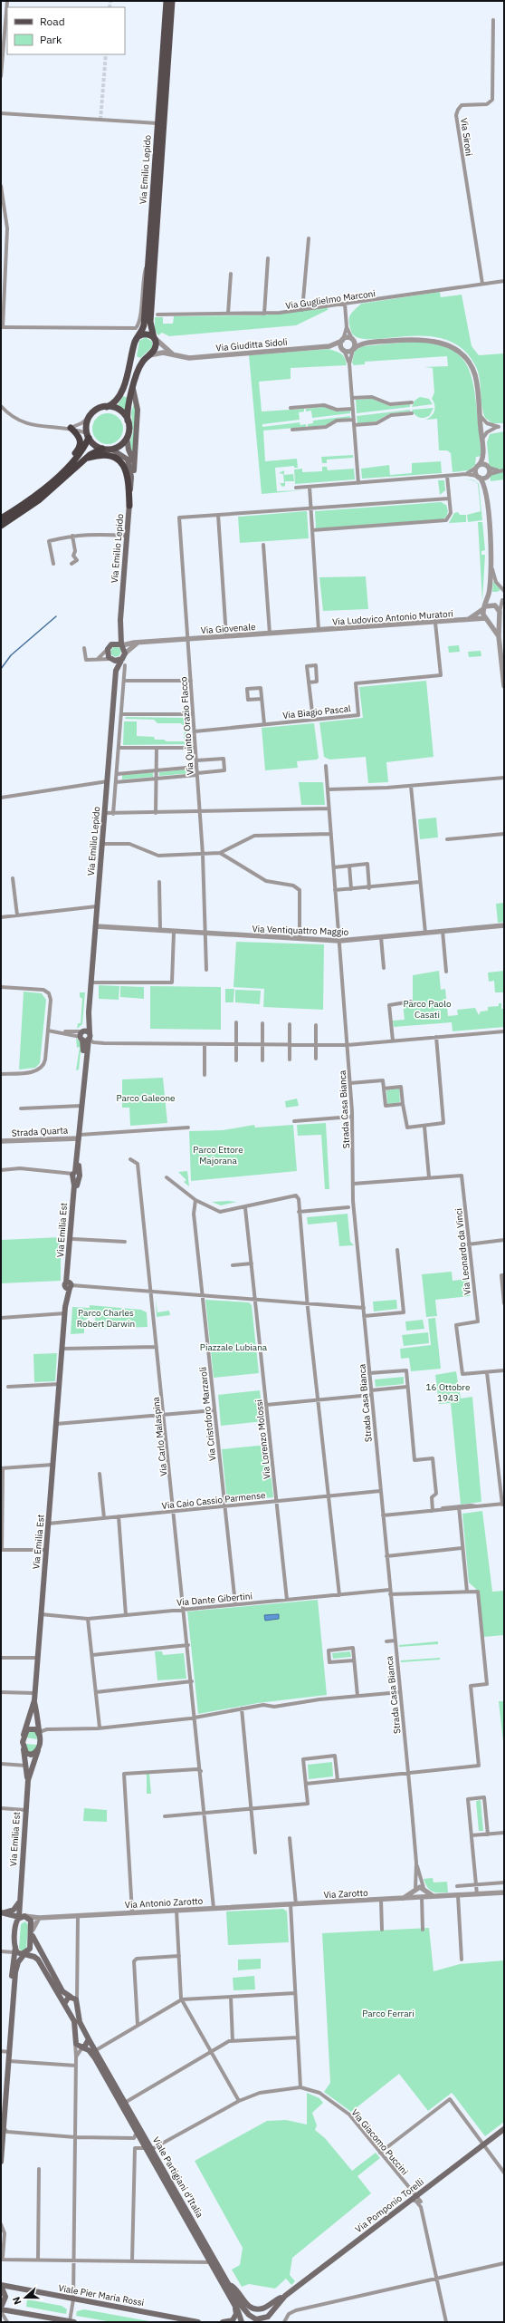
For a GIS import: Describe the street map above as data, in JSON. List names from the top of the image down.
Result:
{
  "streets": {
    "main road": [
      "Via Emilio Lepido",
      "Via Emilia Est",
      "Viale Partigiani d'Italia",
      "Via Pomponio Torelli",
      "Viale Pier Maria Rossi"
    ],
    "street": [
      "Via Sironi",
      "Via Guglielmo Marconi",
      "Via Giuditta Sidoli",
      "Via Ludovico Antonio Muratori",
      "Via Giovenale",
      "Via Biagio Pascal",
      "Via Quinto Orazio Flacco",
      "Via Ventiquattro Maggio",
      "Strada Casa Bianca",
      "Strada Quarta",
      "Via Leonardo da Vinci",
      "Via Cristoforo Marzaroli",
      "Via Carlo Malaspina",
      "Via Lorenzo Molossi",
      "Via Caio Cassio Parmense",
      "Via Dante Gibertini",
      "Via Zarotto",
      "Via Antonio Zarotto",
      "Via Giacomo Puccini"
    ]
  },
  "crossings": [
    ["Via Sironi", "Via Guglielmo Marconi"],
    ["Via Emilio Lepido", "Via Giuditta Sidoli"],
    ["Via Emilio Lepido", "Via Giovenale"],
    ["Via Emilio Lepido", "Via Ventiquattro Maggio"],
    ["Via Emilio Lepido", "Strada Quarta"],
    ["Via Emilio Lepido", "Via Emilia Est"],
    ["Via Ludovico Antonio Muratori", "Via Giovenale"],
    ["Via Ludovico Antonio Muratori", "Via Biagio Pascal"],
    ["Via Giovenale", "Via Quinto Orazio Flacco"],
    ["Via Biagio Pascal", "Via Quinto Orazio Flacco"],
    ["Via Quinto Orazio Flacco", "Via Ventiquattro Maggio"],
    ["Via Ventiquattro Maggio", "Strada Casa Bianca"],
    ["Strada Casa Bianca", "Via Leonardo da Vinci"],
    ["Strada Casa Bianca", "Via Caio Cassio Parmense"],
    ["Strada Casa Bianca", "Via Dante Gibertini"],
    ["Strada Casa Bianca", "Via Zarotto"],
    ["Strada Quarta", "Via Emilia Est"],
    ["Via Emilia Est", "Via Caio Cassio Parmense"],
    ["Via Emilia Est", "Via Dante Gibertini"],
    ["Via Emilia Est", "Via Antonio Zarotto"],
    ["Via Cristoforo Marzaroli", "Via Caio Cassio Parmense"],
    ["Via Cristoforo Marzaroli", "Via Dante Gibertini"],
    ["Via Carlo Malaspina", "Via Caio Cassio Parmense"],
    ["Via Carlo Malaspina", "Via Dante Gibertini"],
    ["Via Carlo Malaspina", "Via Antonio Zarotto"],
    ["Via Lorenzo Molossi", "Via Caio Cassio Parmense"],
    ["Via Lorenzo Molossi", "Via Dante Gibertini"],
    ["Via Zarotto", "Via Antonio Zarotto"],
    ["Via Giacomo Puccini", "Viale Partigiani d'Italia"],
    ["Via Giacomo Puccini", "Via Pomponio Torelli"],
    ["Viale Partigiani d'Italia", "Via Pomponio Torelli"]
  ],
  "parks": [
    "Parco Paolo Casati",
    "Parco Galeone",
    "Parco Ettore Majorana",
    "Parco Charles Robert Darwin",
    "Piazzale Lubiana",
    "16 Ottobre 1943",
    "Parco Ferrari"
  ],
  "legend": ["Road", "Park"],
  "north": "left"
}
